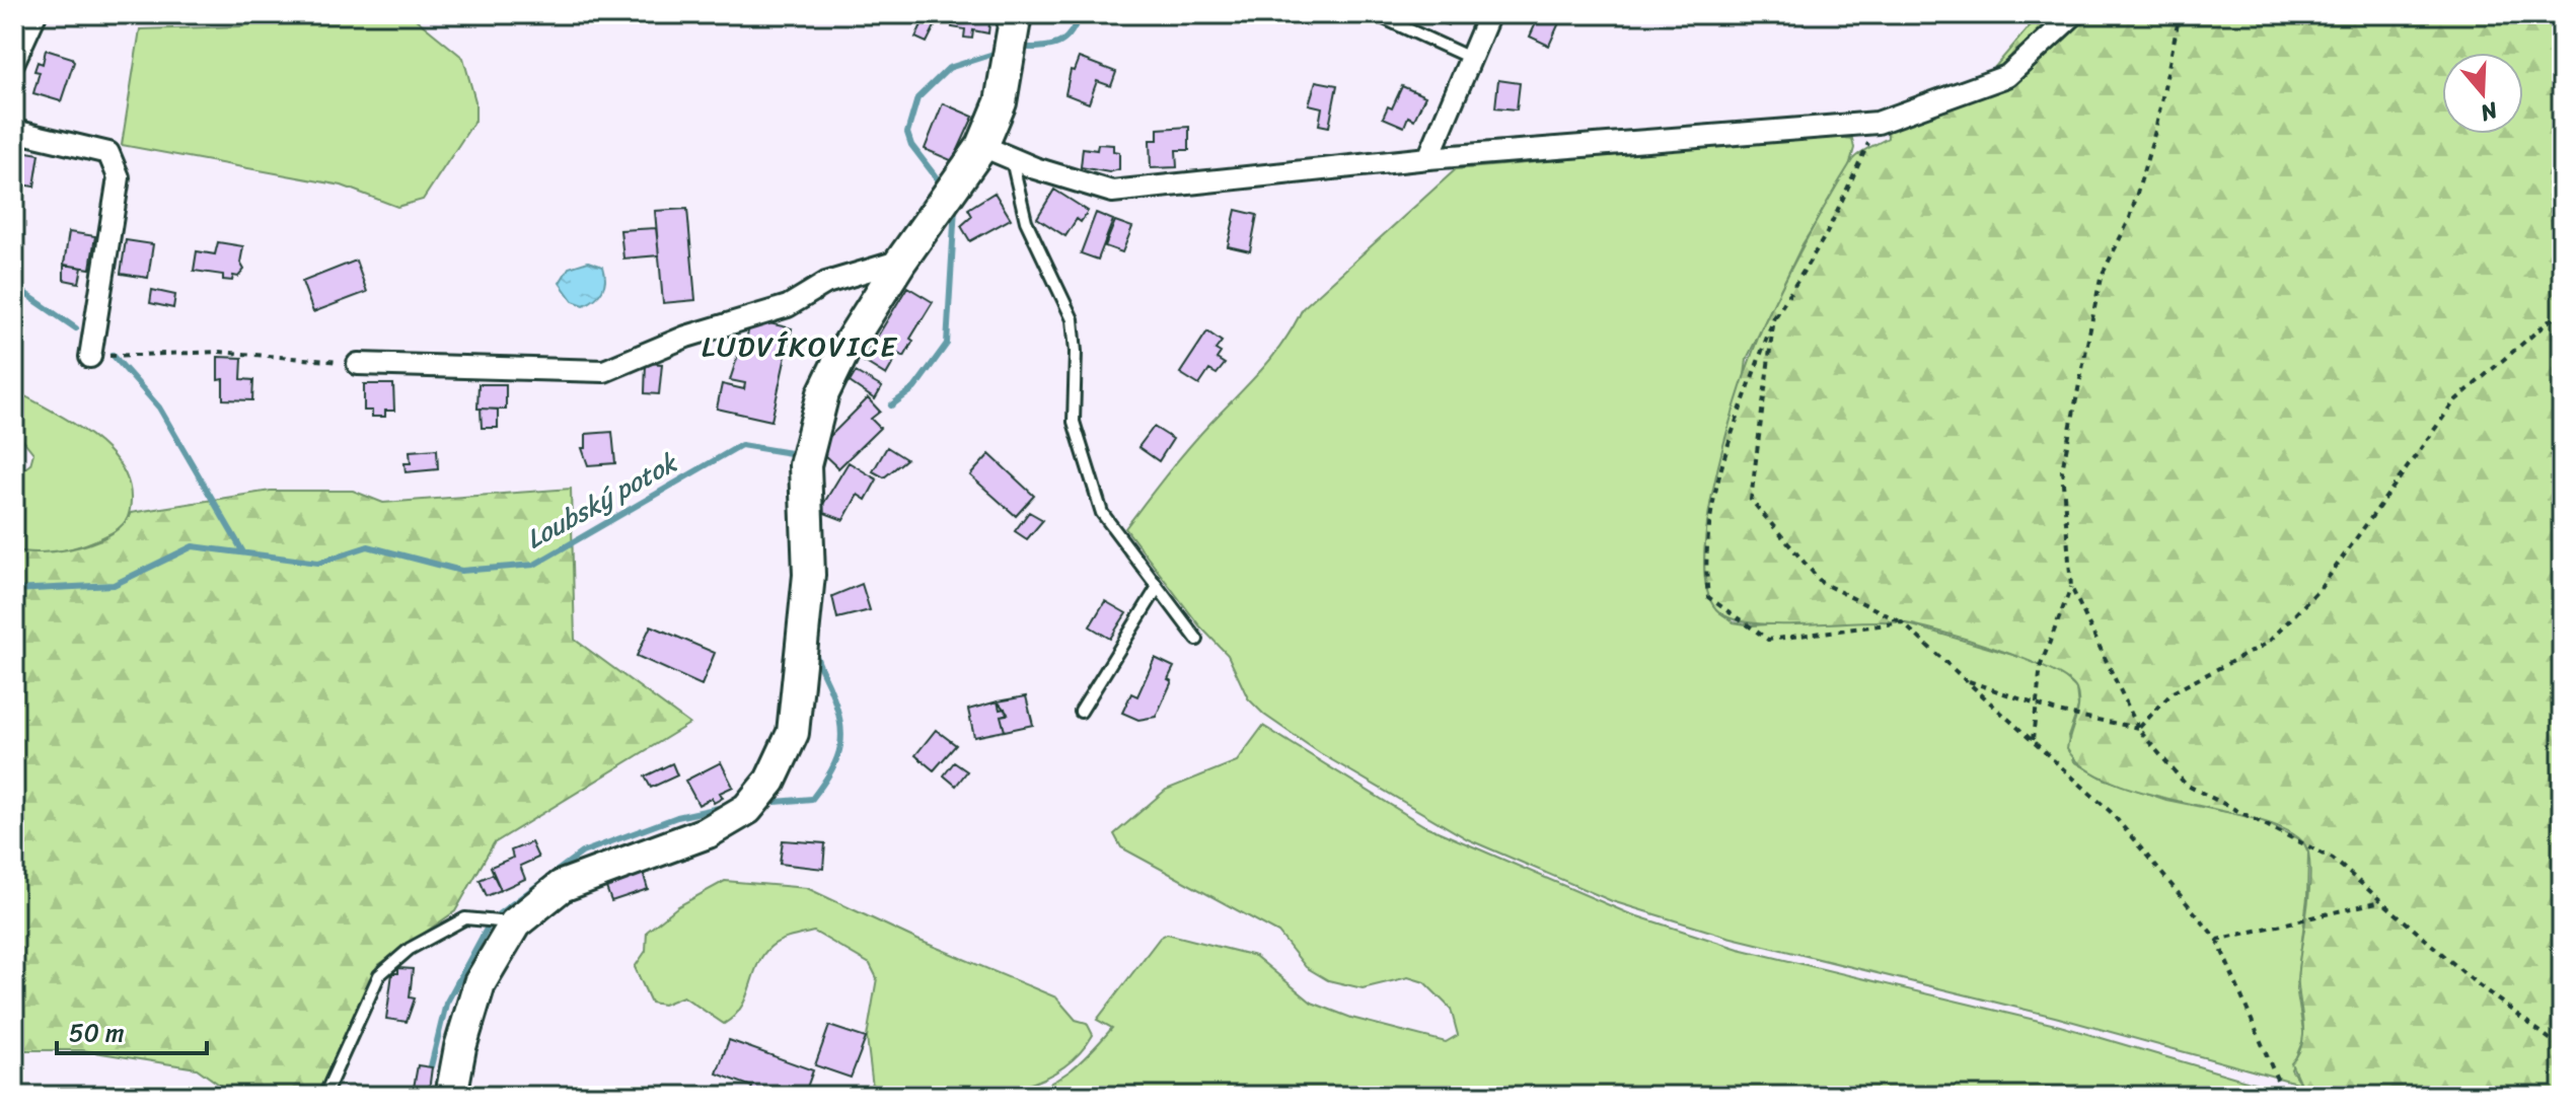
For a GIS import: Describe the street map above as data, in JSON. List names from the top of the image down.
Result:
{
  "districts": ["LUDVÍKOVICE"],
  "water": ["Loubský potok"],
  "scale_bar": "50 m",
  "north": "bottom"
}
